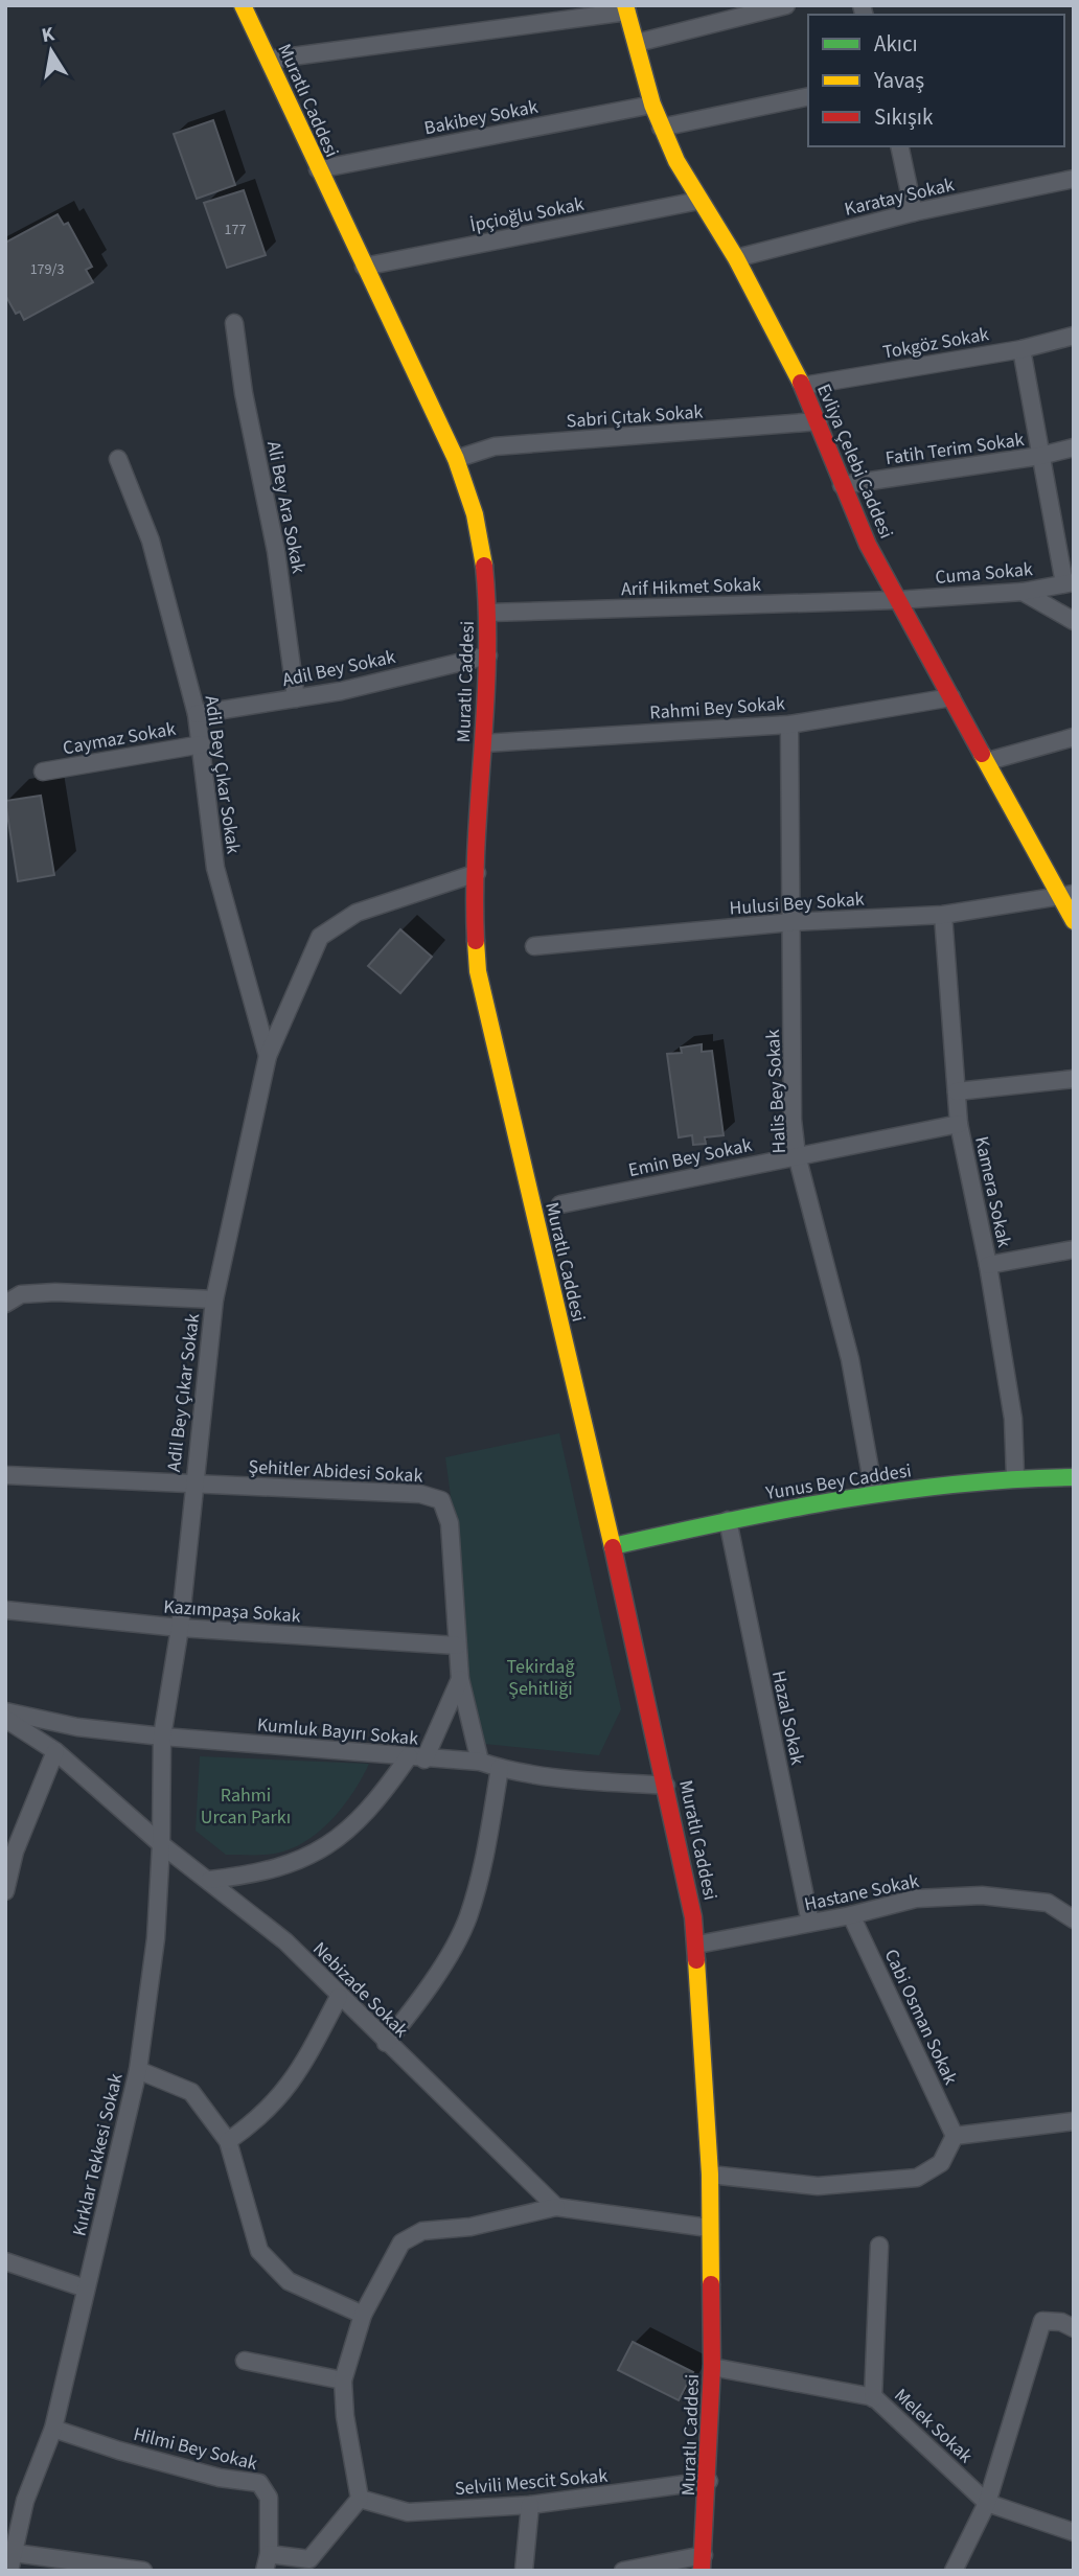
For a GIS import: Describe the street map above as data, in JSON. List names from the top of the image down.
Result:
{
  "streets": {
    "main road": ["Muratlı Caddesi", "Evliya Çelebi Caddesi", "Yunus Bey Caddesi"],
    "street": [
      "Bakibey Sokak",
      "Karatay Sokak",
      "İpçioğlu Sokak",
      "Tokgöz Sokak",
      "Sabri Çıtak Sokak",
      "Fatih Terim Sokak",
      "Ali Bey Ara Sokak",
      "Cuma Sokak",
      "Arif Hikmet Sokak",
      "Adil Bey Sokak",
      "Rahmi Bey Sokak",
      "Caymaz Sokak",
      "Adil Bey Çıkar Sokak",
      "Hulusi Bey Sokak",
      "Halis Bey Sokak",
      "Emin Bey Sokak",
      "Kamera Sokak",
      "Şehitler Abidesi Sokak",
      "Kazımpaşa Sokak",
      "Hazal Sokak",
      "Kumluk Bayırı Sokak",
      "Hastane Sokak",
      "Nebizade Sokak",
      "Cabi Osman Sokak",
      "Kırklar Tekkesi Sokak",
      "Melek Sokak",
      "Hilmi Bey Sokak",
      "Selvili Mescit Sokak"
    ]
  },
  "crossings": [
    ["Muratlı Caddesi", "Bakibey Sokak"],
    ["Muratlı Caddesi", "İpçioğlu Sokak"],
    ["Muratlı Caddesi", "Sabri Çıtak Sokak"],
    ["Muratlı Caddesi", "Arif Hikmet Sokak"],
    ["Muratlı Caddesi", "Adil Bey Sokak"],
    ["Muratlı Caddesi", "Rahmi Bey Sokak"],
    ["Muratlı Caddesi", "Adil Bey Çıkar Sokak"],
    ["Muratlı Caddesi", "Yunus Bey Caddesi"],
    ["Muratlı Caddesi", "Kumluk Bayırı Sokak"],
    ["Muratlı Caddesi", "Hastane Sokak"],
    ["Muratlı Caddesi", "Melek Sokak"],
    ["Muratlı Caddesi", "Selvili Mescit Sokak"],
    ["Bakibey Sokak", "Evliya Çelebi Caddesi"],
    ["Karatay Sokak", "Evliya Çelebi Caddesi"],
    ["İpçioğlu Sokak", "Evliya Çelebi Caddesi"],
    ["Tokgöz Sokak", "Evliya Çelebi Caddesi"],
    ["Sabri Çıtak Sokak", "Evliya Çelebi Caddesi"],
    ["Fatih Terim Sokak", "Evliya Çelebi Caddesi"],
    ["Evliya Çelebi Caddesi", "Cuma Sokak"],
    ["Evliya Çelebi Caddesi", "Arif Hikmet Sokak"],
    ["Evliya Çelebi Caddesi", "Rahmi Bey Sokak"],
    ["Evliya Çelebi Caddesi", "Hulusi Bey Sokak"],
    ["Ali Bey Ara Sokak", "Adil Bey Sokak"],
    ["Cuma Sokak", "Arif Hikmet Sokak"],
    ["Adil Bey Sokak", "Adil Bey Çıkar Sokak"],
    ["Rahmi Bey Sokak", "Halis Bey Sokak"],
    ["Caymaz Sokak", "Adil Bey Çıkar Sokak"],
    ["Adil Bey Çıkar Sokak", "Şehitler Abidesi Sokak"],
    ["Adil Bey Çıkar Sokak", "Kazımpaşa Sokak"],
    ["Adil Bey Çıkar Sokak", "Kumluk Bayırı Sokak"],
    ["Adil Bey Çıkar Sokak", "Kırklar Tekkesi Sokak"],
    ["Hulusi Bey Sokak", "Halis Bey Sokak"],
    ["Hulusi Bey Sokak", "Kamera Sokak"],
    ["Halis Bey Sokak", "Emin Bey Sokak"],
    ["Halis Bey Sokak", "Yunus Bey Caddesi"],
    ["Emin Bey Sokak", "Kamera Sokak"],
    ["Kamera Sokak", "Yunus Bey Caddesi"],
    ["Şehitler Abidesi Sokak", "Kazımpaşa Sokak"],
    ["Şehitler Abidesi Sokak", "Kumluk Bayırı Sokak"],
    ["Yunus Bey Caddesi", "Hazal Sokak"],
    ["Hazal Sokak", "Hastane Sokak"],
    ["Kumluk Bayırı Sokak", "Kırklar Tekkesi Sokak"],
    ["Hastane Sokak", "Cabi Osman Sokak"],
    ["Nebizade Sokak", "Kırklar Tekkesi Sokak"],
    ["Kırklar Tekkesi Sokak", "Hilmi Bey Sokak"]
  ],
  "parks": ["Tekirdağ Şehitliği", "Rahmi Urcan Parkı"],
  "house_numbers": ["177", "179/3"],
  "legend": ["Akıcı", "Yavaş", "Sıkışık"],
  "north": "top"
}
